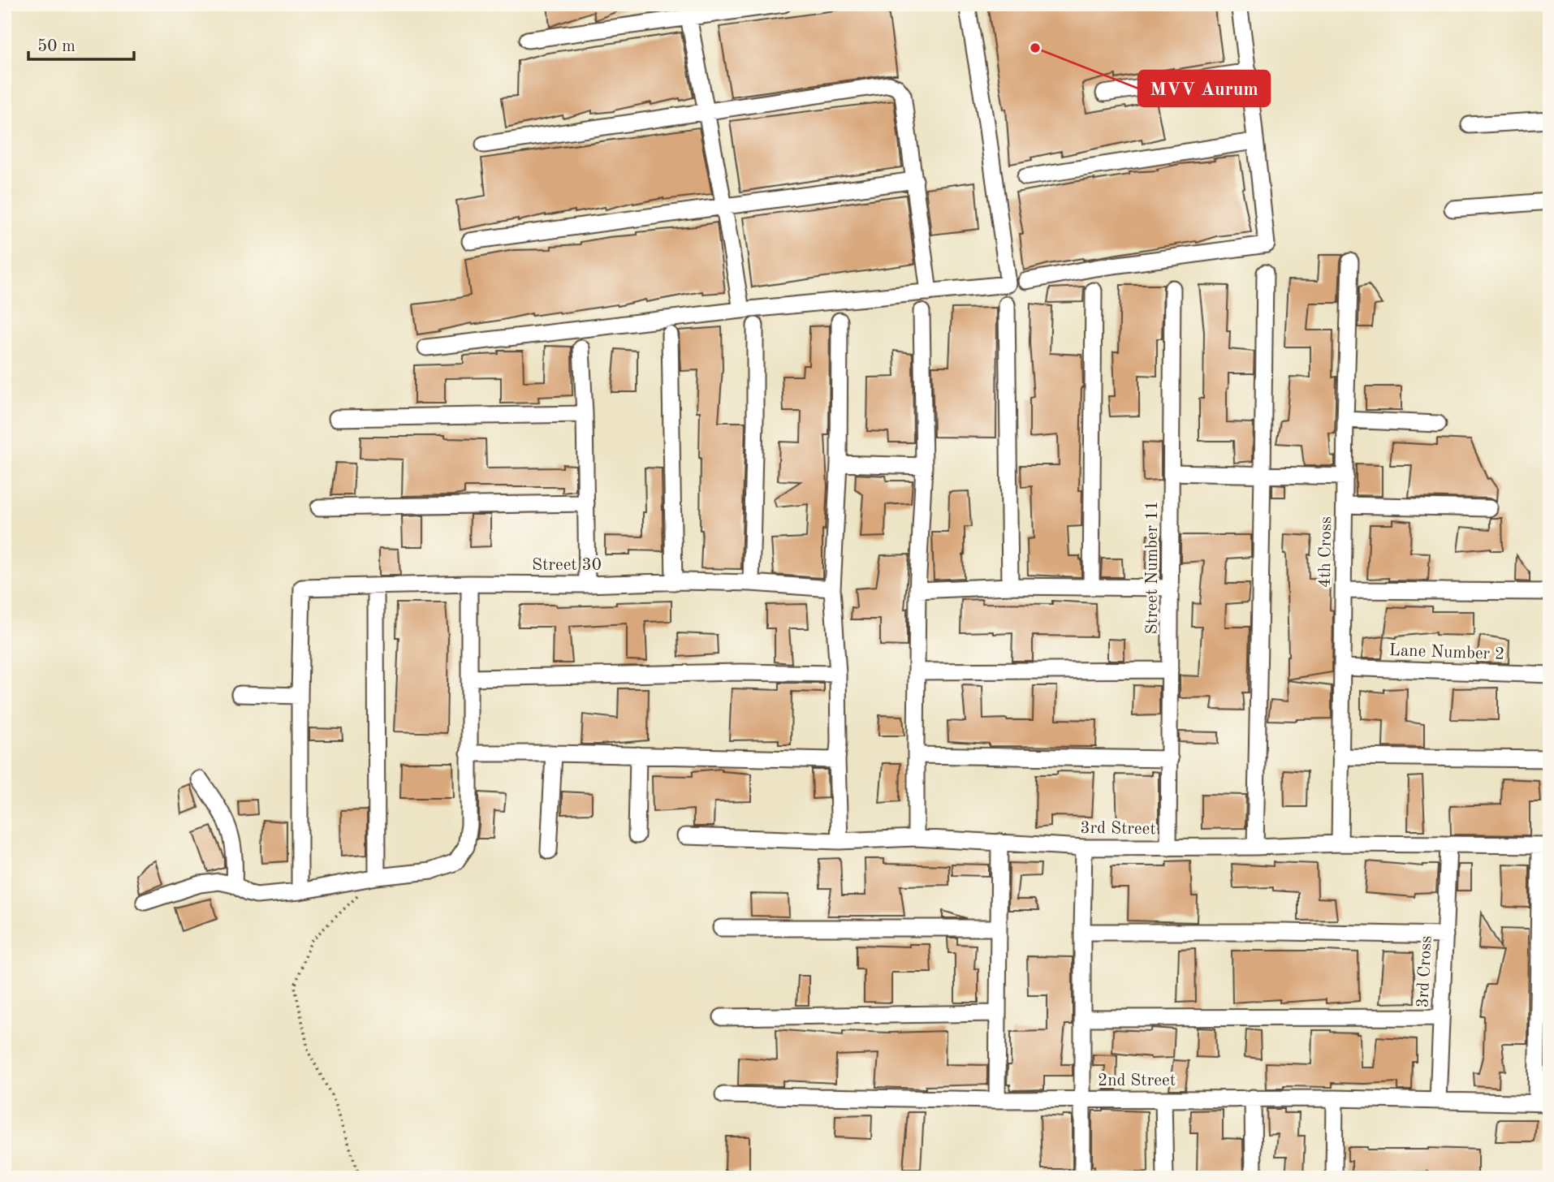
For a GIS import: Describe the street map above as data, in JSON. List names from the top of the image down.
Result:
{
  "streets": {
    "street": [
      "4th Cross",
      "Street 30",
      "Street Number 11",
      "Lane Number 2",
      "3rd Street",
      "3rd Cross",
      "2nd Street"
    ]
  },
  "crossings": [
    ["4th Cross", "Lane Number 2"],
    ["4th Cross", "3rd Street"],
    ["Street Number 11", "3rd Street"],
    ["3rd Street", "3rd Cross"],
    ["3rd Cross", "2nd Street"]
  ],
  "places": ["MVV Aurum"],
  "scale_bar": "50 m"
}
